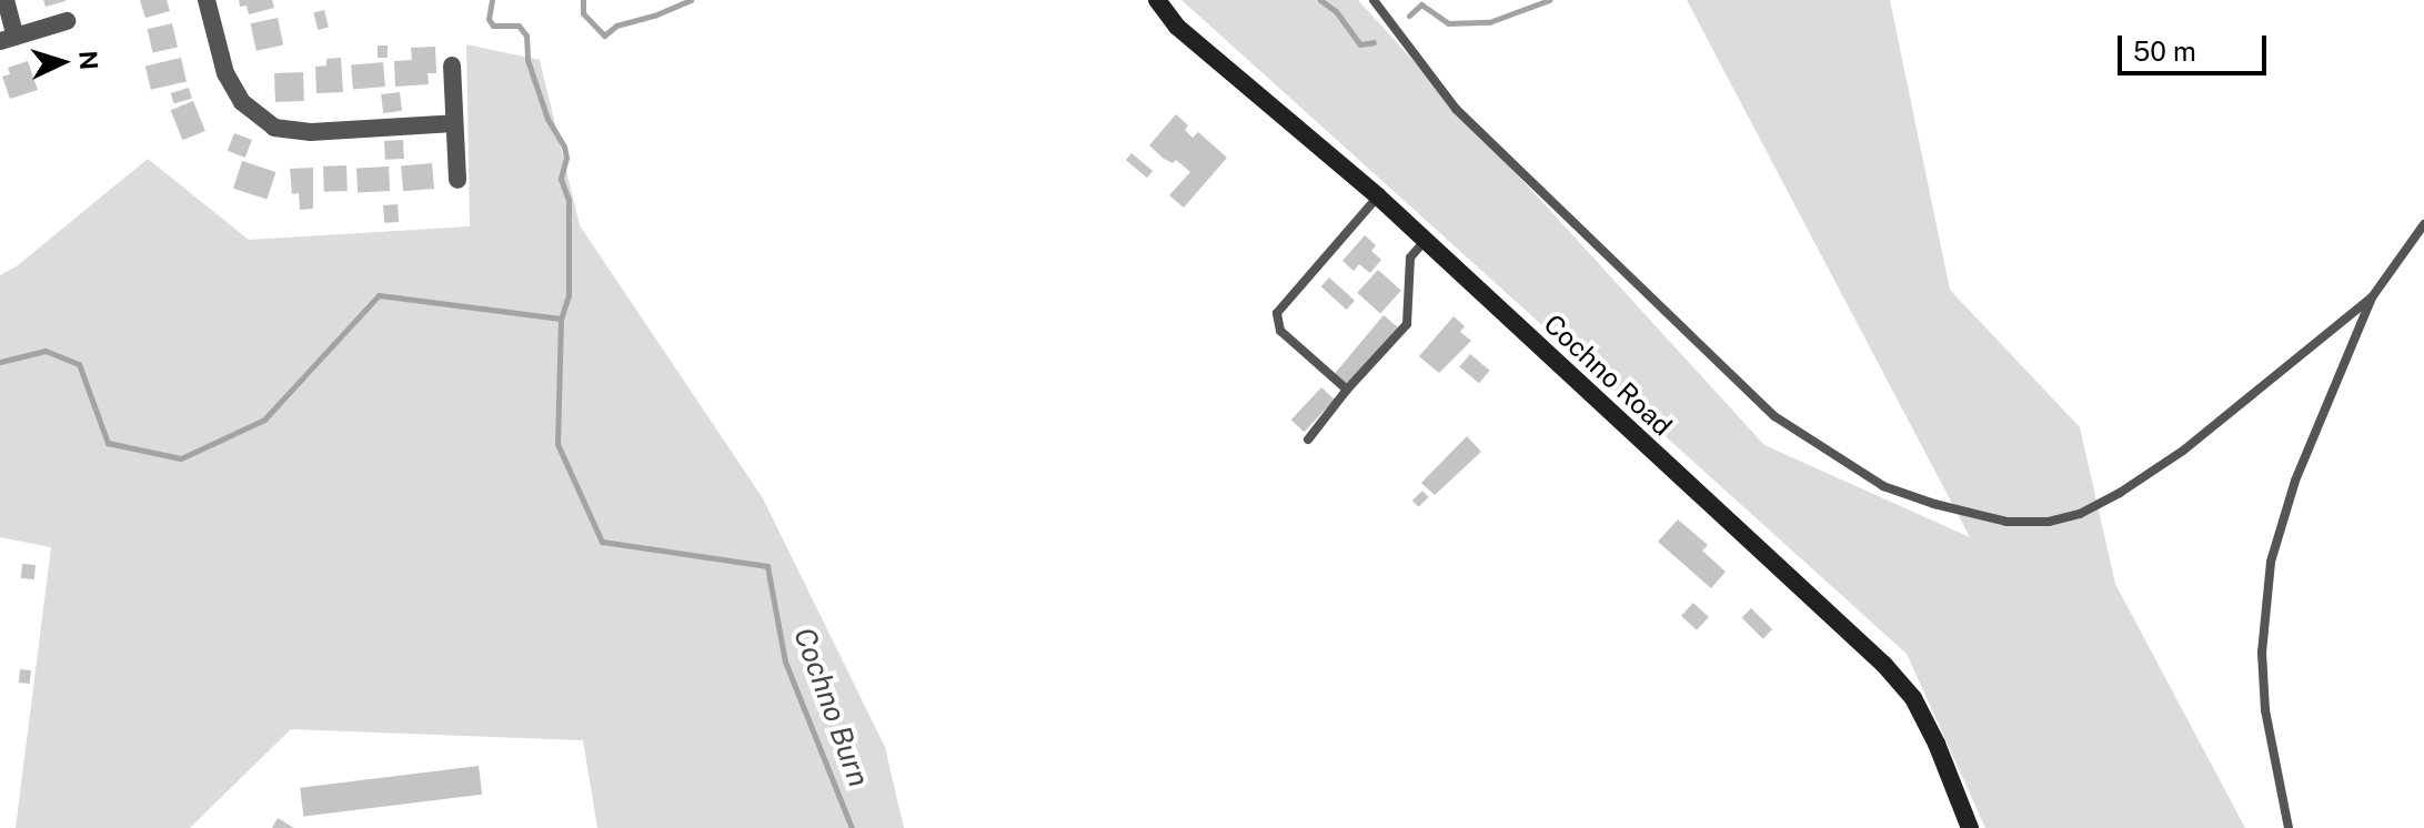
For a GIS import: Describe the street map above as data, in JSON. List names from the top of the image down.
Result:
{
  "streets": {
    "street": ["Cochno Road"]
  },
  "water": ["Cochno Burn"],
  "scale_bar": "50 m",
  "north": "right"
}
